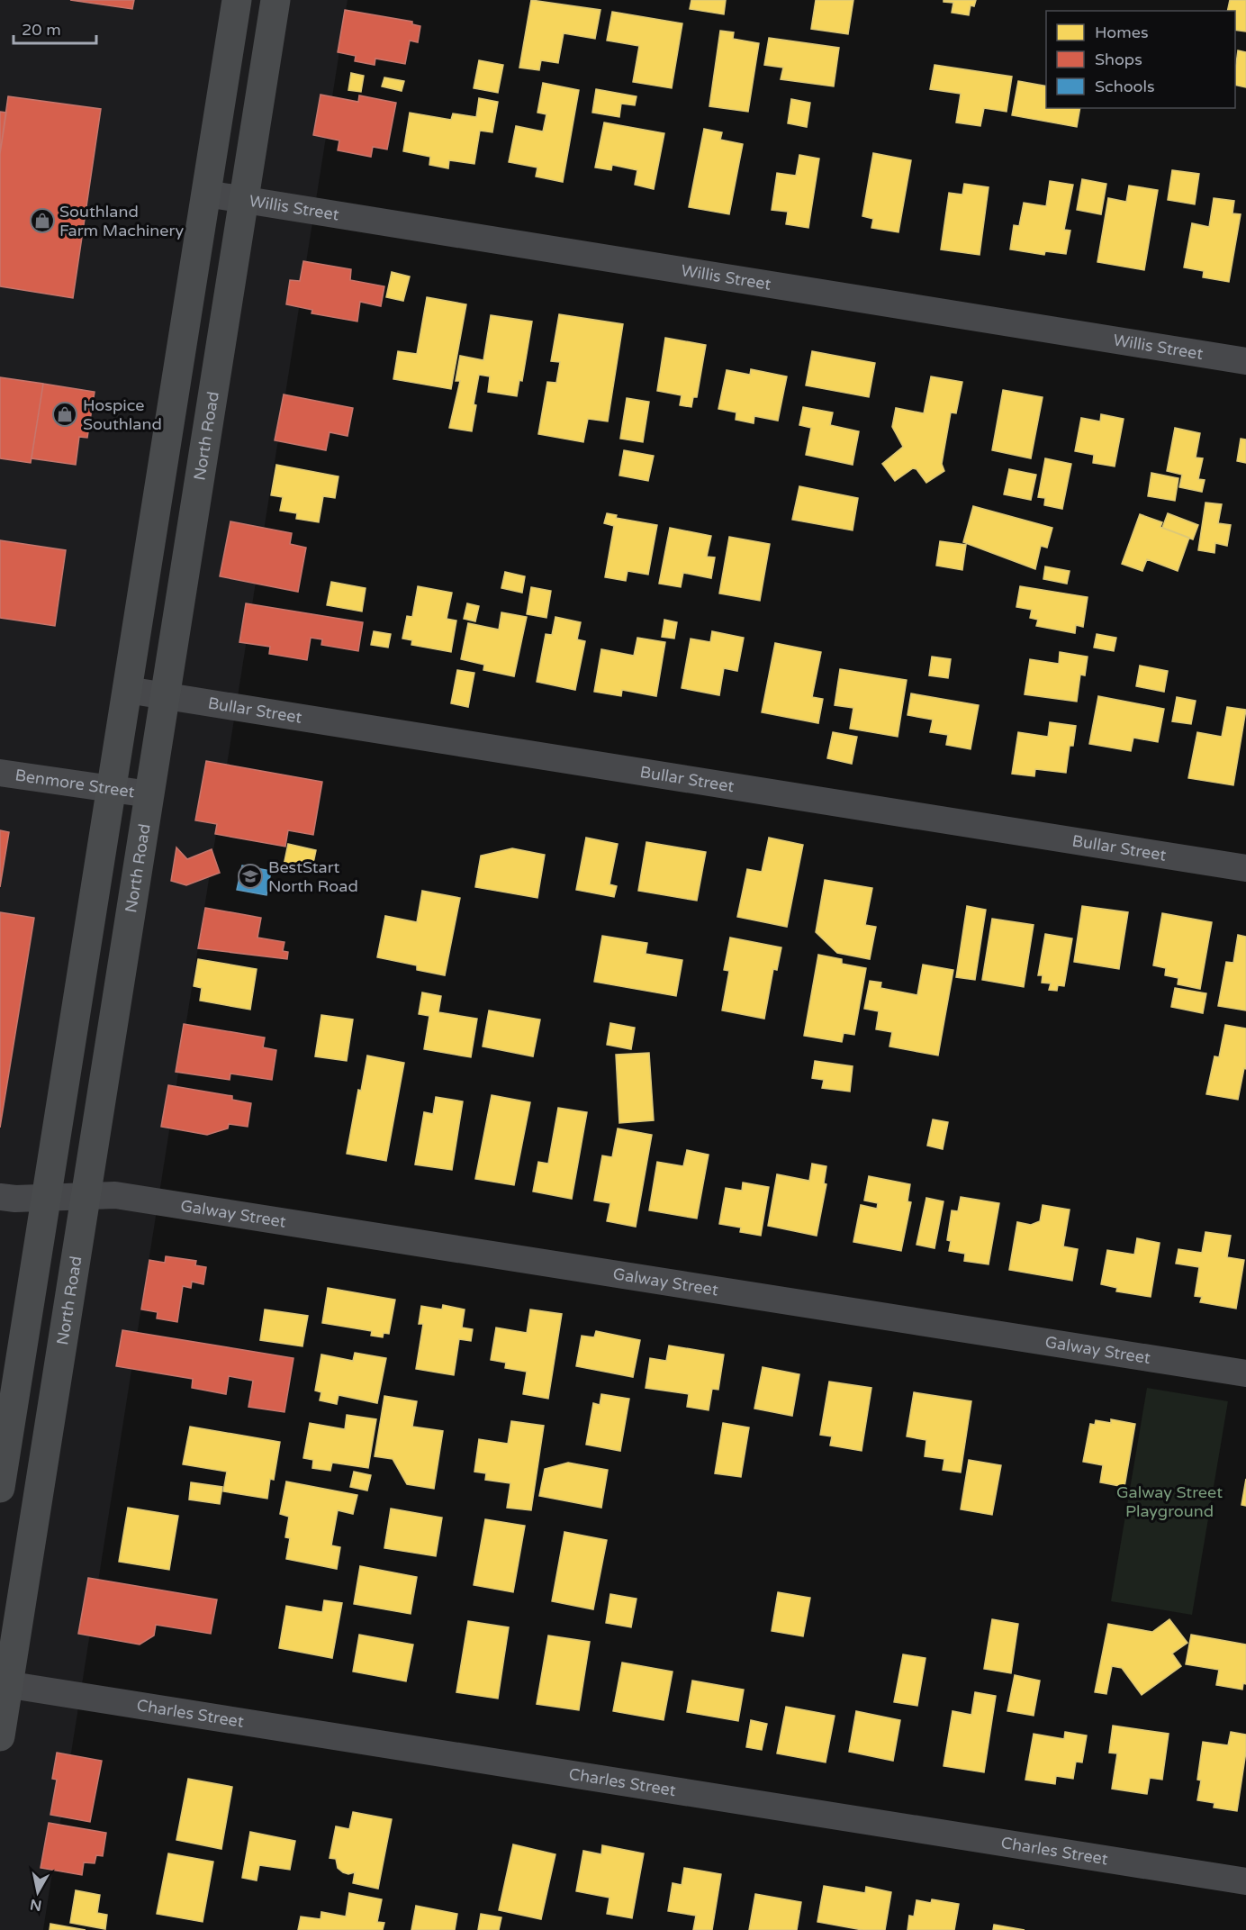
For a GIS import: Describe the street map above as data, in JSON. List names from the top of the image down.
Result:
{
  "streets": {
    "main road": ["North Road"],
    "street": [
      "Willis Street",
      "Bullar Street",
      "Benmore Street",
      "Galway Street",
      "Charles Street"
    ]
  },
  "crossings": [
    ["Willis Street", "North Road"],
    ["North Road", "Bullar Street"],
    ["North Road", "Benmore Street"],
    ["North Road", "Galway Street"],
    ["North Road", "Charles Street"]
  ],
  "parks": ["Galway Street Playground"],
  "places": {
    "shop": ["Southland Farm Machinery", "Hospice Southland"],
    "school or university": ["BestStart North Road"]
  },
  "legend": ["Homes", "Shops", "Schools"],
  "scale_bar": "20 m",
  "north": "bottom"
}
